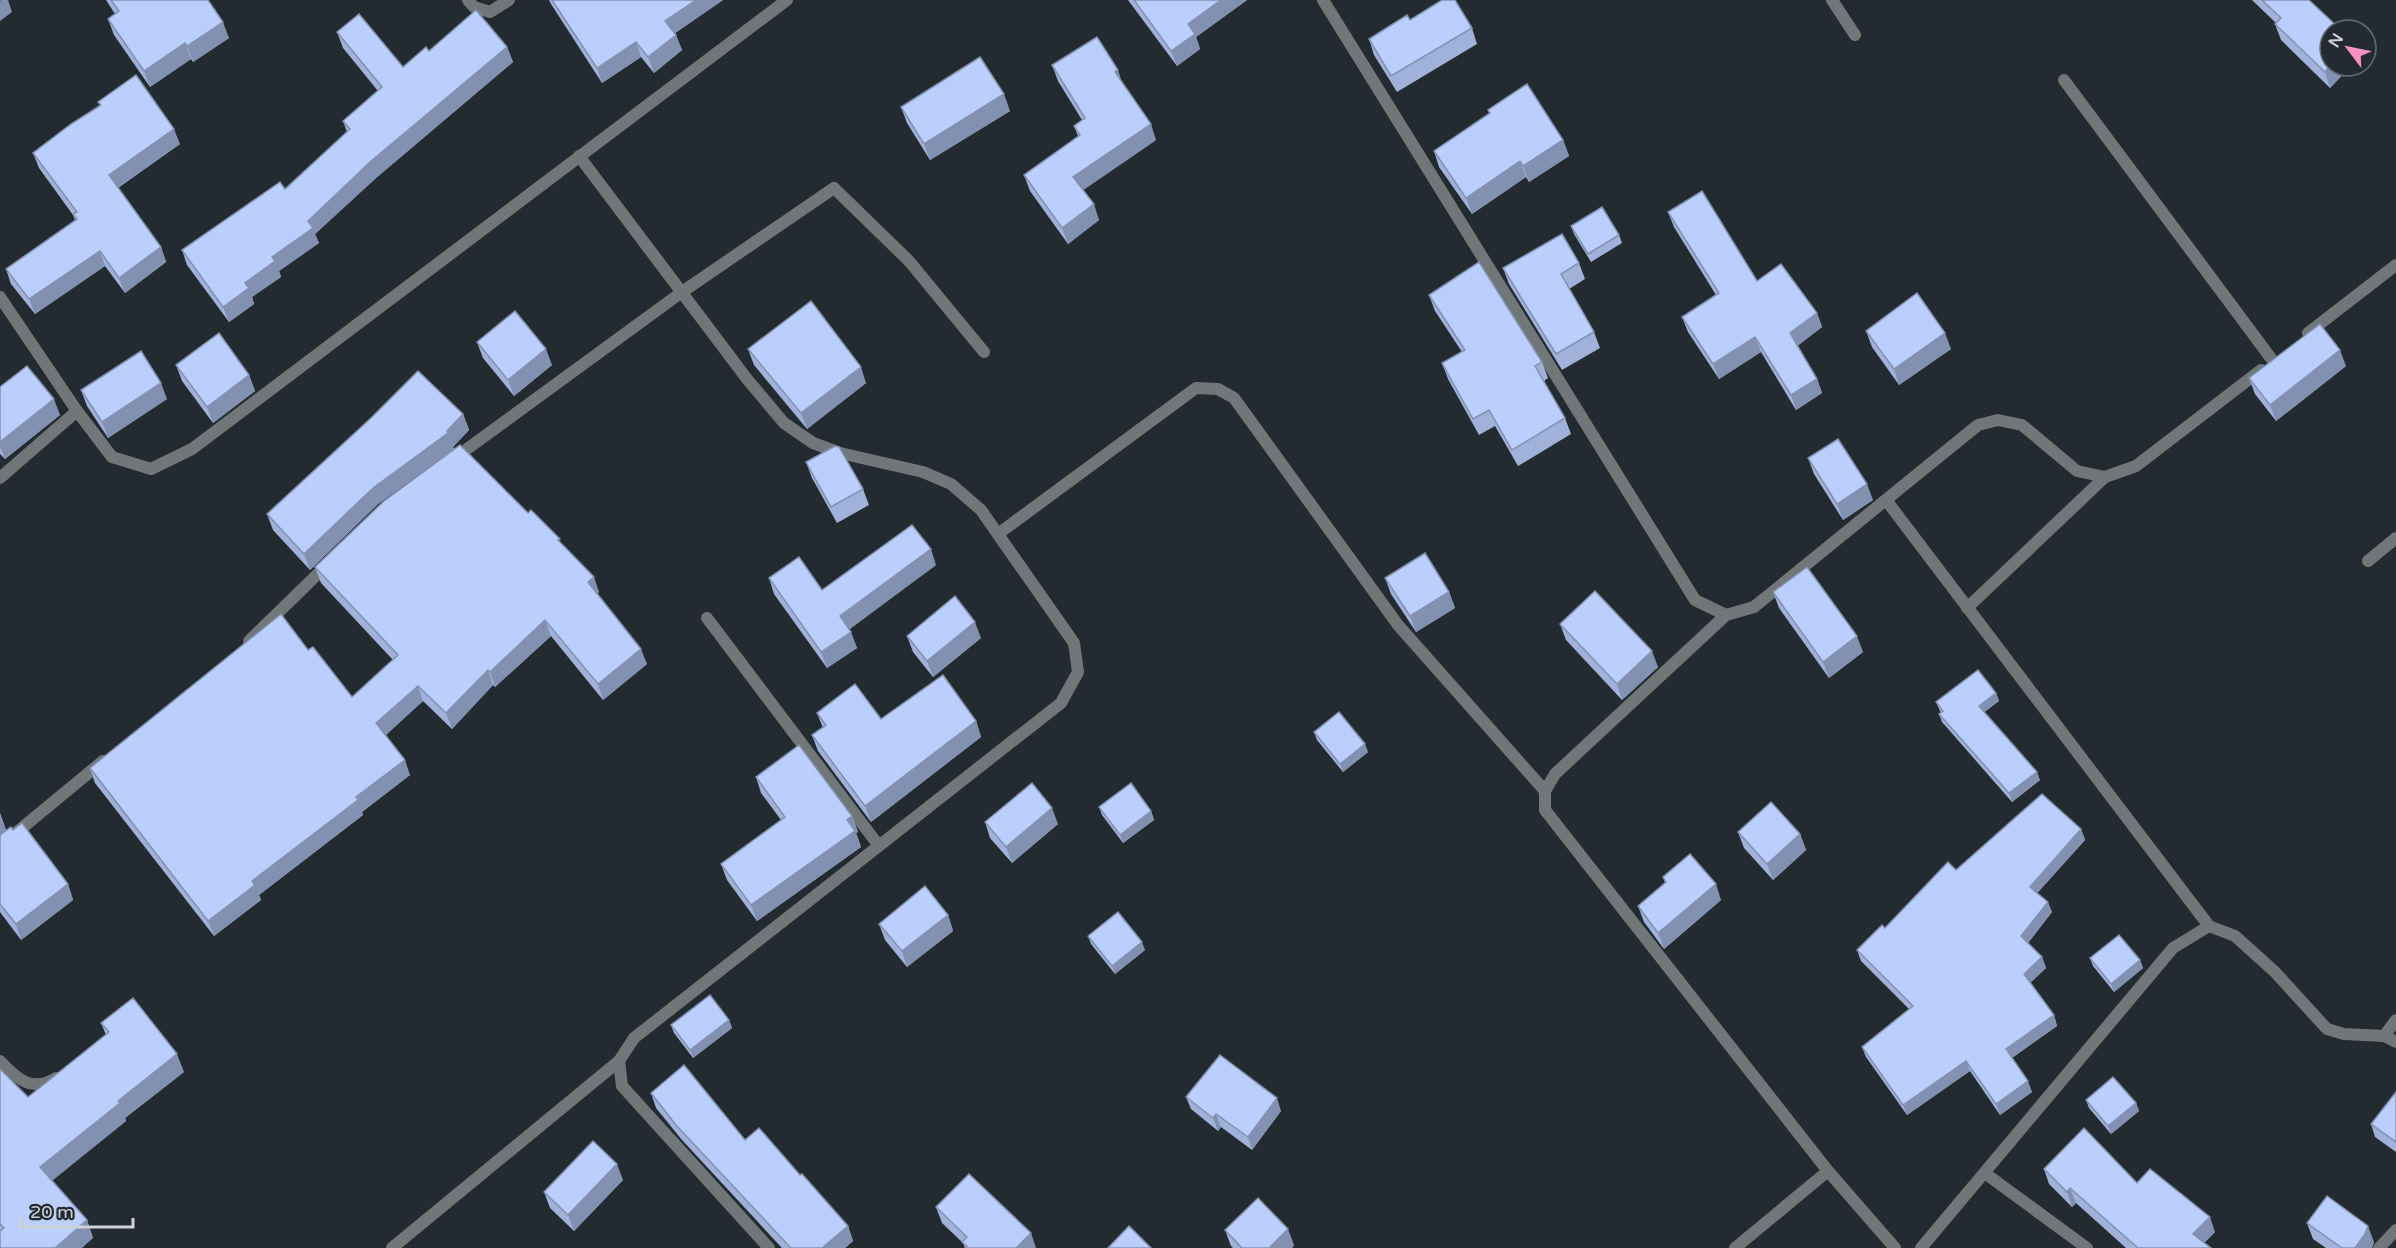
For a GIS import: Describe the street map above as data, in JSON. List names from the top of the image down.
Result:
{
  "scale_bar": "20 m",
  "north": "top left"
}
